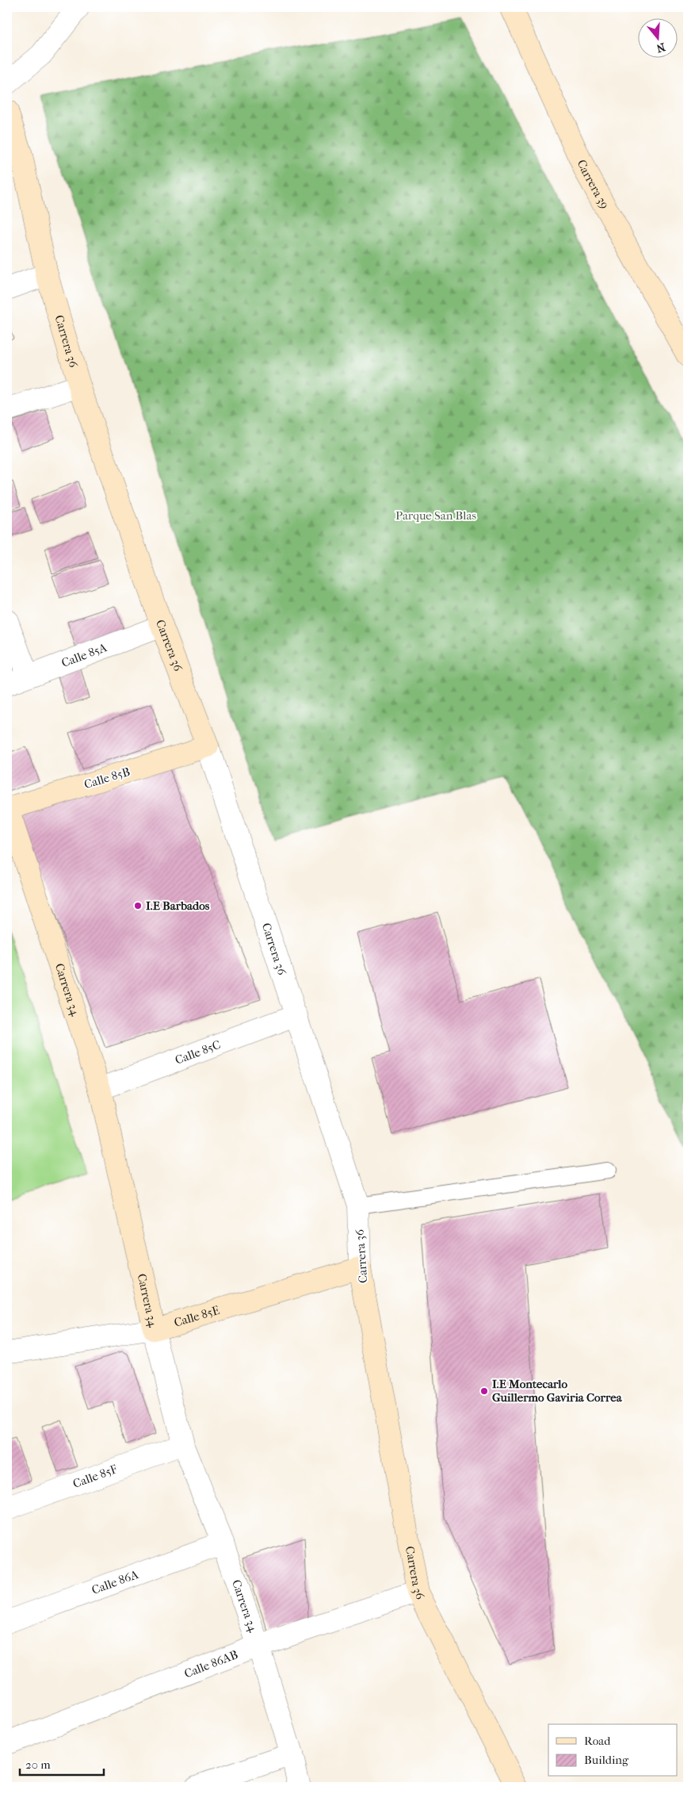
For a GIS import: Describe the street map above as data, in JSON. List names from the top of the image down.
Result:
{
  "streets": {
    "street": [
      "Carrera 39",
      "Carrera 36",
      "Calle 85A",
      "Calle 85B",
      "Carrera 34",
      "Calle 85C",
      "Calle 85E",
      "Calle 85F",
      "Calle 86A",
      "Calle 86AB"
    ]
  },
  "crossings": [
    ["Carrera 36", "Calle 85A"],
    ["Carrera 36", "Calle 85B"],
    ["Carrera 36", "Calle 85C"],
    ["Carrera 36", "Calle 85E"],
    ["Carrera 36", "Calle 86AB"],
    ["Calle 85B", "Carrera 34"],
    ["Carrera 34", "Calle 85C"],
    ["Carrera 34", "Calle 85E"],
    ["Carrera 34", "Calle 85F"],
    ["Carrera 34", "Calle 86A"],
    ["Carrera 34", "Calle 86AB"]
  ],
  "parks": ["Parque San Blas"],
  "places": ["I.E Barbados", "I.E Montecarlo Guillermo Gaviria Correa"],
  "legend": ["Road", "Building"],
  "scale_bar": "20 m",
  "north": "bottom"
}
